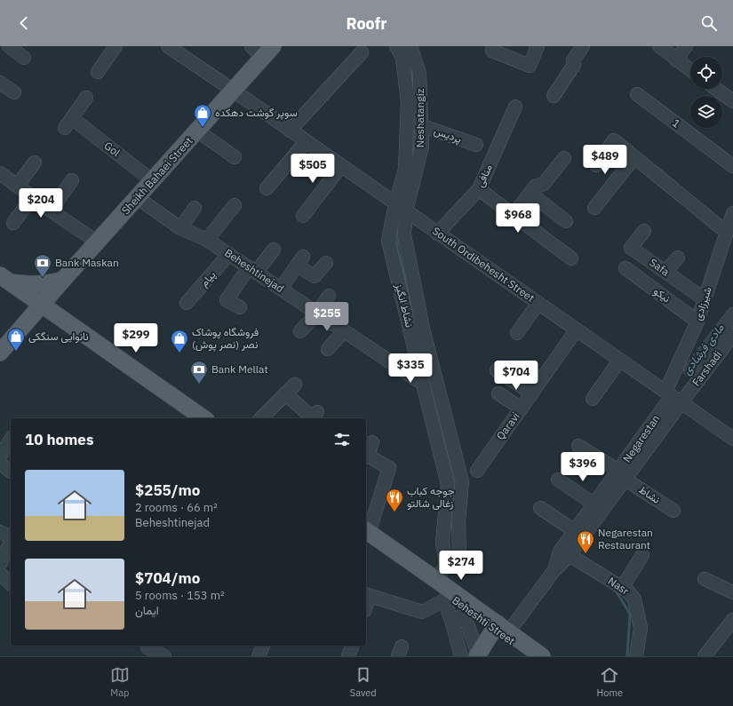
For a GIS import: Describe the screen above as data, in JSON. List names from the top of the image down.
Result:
{
  "streets": {
    "main road": ["Sheikh Bahaei Street", "Beheshti Street"],
    "street": [
      "Neshatangiz",
      "1",
      "پردیس",
      "Gol",
      "منافی",
      "South Ordibehesht Street",
      "Safa",
      "Beheshtinejad",
      "پیام",
      "نیکو",
      "شیرزادی",
      "نشاط انگیز",
      "Farshadi",
      "Qaravi",
      "Negarestan",
      "نشاط",
      "Nasr"
    ]
  },
  "crossings": [
    ["Neshatangiz", "پردیس"],
    ["Neshatangiz", "South Ordibehesht Street"],
    ["Neshatangiz", "نشاط انگیز"],
    ["Gol", "Sheikh Bahaei Street"],
    ["Sheikh Bahaei Street", "South Ordibehesht Street"],
    ["Sheikh Bahaei Street", "Beheshtinejad"],
    ["منافی", "South Ordibehesht Street"],
    ["South Ordibehesht Street", "شیرزادی"],
    ["South Ordibehesht Street", "نشاط انگیز"],
    ["South Ordibehesht Street", "Farshadi"],
    ["South Ordibehesht Street", "Qaravi"],
    ["South Ordibehesht Street", "Negarestan"],
    ["Safa", "شیرزادی"],
    ["Beheshtinejad", "پیام"],
    ["Beheshtinejad", "نشاط انگیز"],
    ["نیکو", "شیرزادی"],
    ["شیرزادی", "Farshadi"],
    ["شیرزادی", "Negarestan"],
    ["Farshadi", "Negarestan"],
    ["Negarestan", "نشاط"],
    ["Negarestan", "Nasr"],
    ["Negarestan", "Beheshti Street"]
  ],
  "water": ["مادی فرشادی"],
  "places": {
    "shop": ["سوپر گوشت دهکده", "نانوایی سنگکی", "فروشگاه پوشاک نصر (نصر پوش)"],
    "bank": ["Bank Maskan", "Bank Mellat"],
    "restaurant": ["جوجه کباب زغالی شالتو", "Negarestan Restaurant"]
  },
  "page": {
    "header": "Roofr",
    "price": [
      "$489",
      "$505",
      "$204",
      "$968",
      "$255",
      "$299",
      "$335",
      "$704",
      "$396",
      "$274"
    ],
    "heading": "10 homes",
    "list": [
      {
        "name": "$255/mo",
        "note": "2 rooms · 66 m² · Beheshtinejad"
      },
      {
        "name": "$704/mo",
        "note": "5 rooms · 153 m² · ایمان"
      }
    ],
    "tabs": ["Map", "Saved", "Home"]
  }
}
